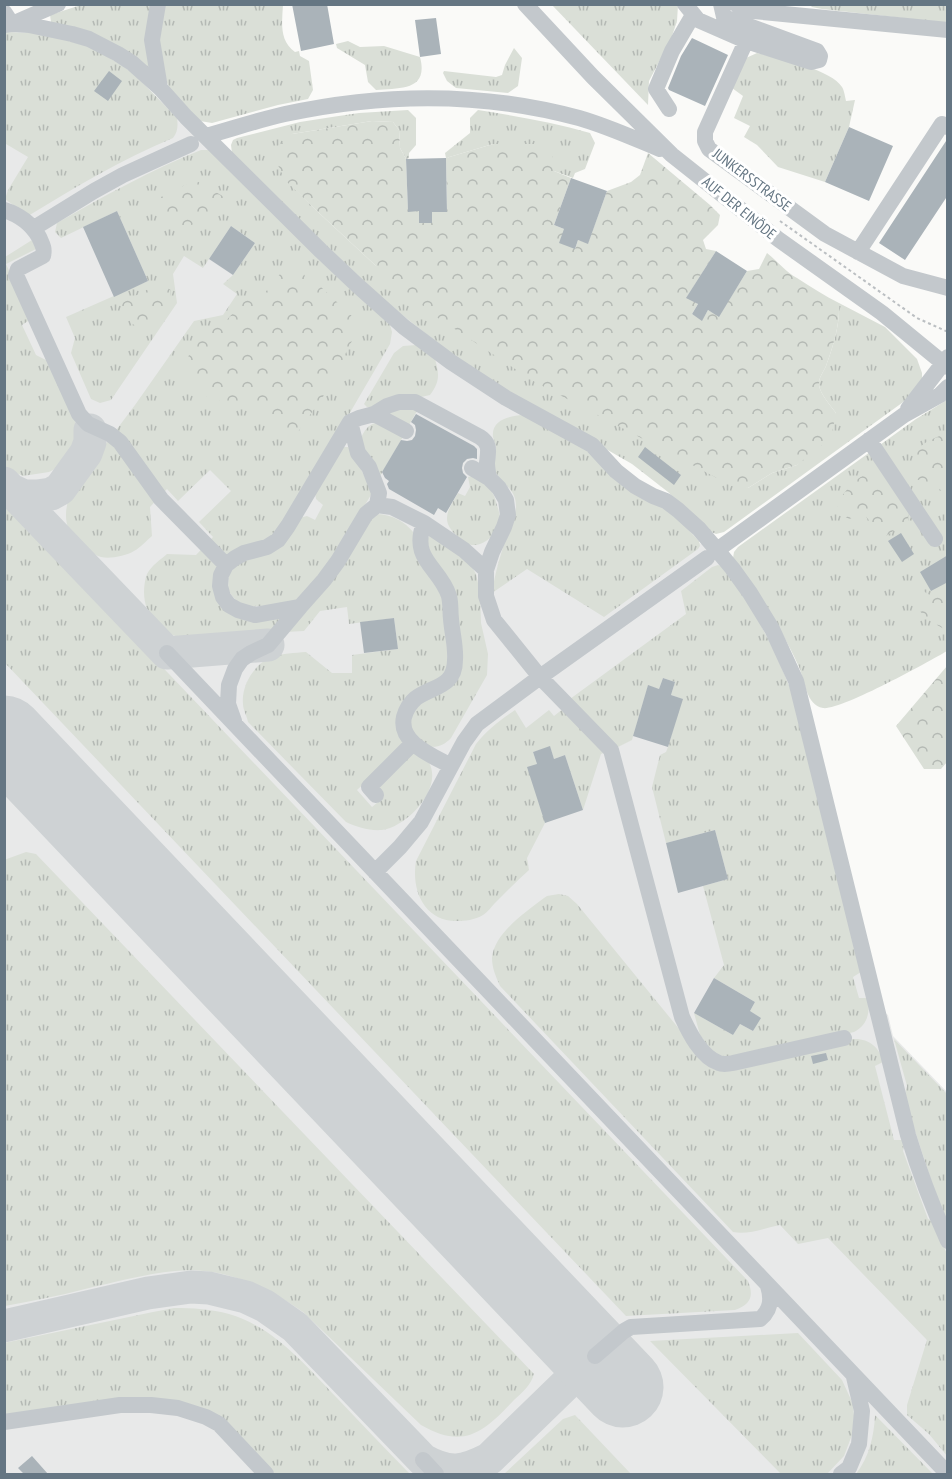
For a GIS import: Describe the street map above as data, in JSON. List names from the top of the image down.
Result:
{
  "streets": {
    "street": ["JUNKERSSTRASSE", "AUF DER EINÖDE"]
  }
}
